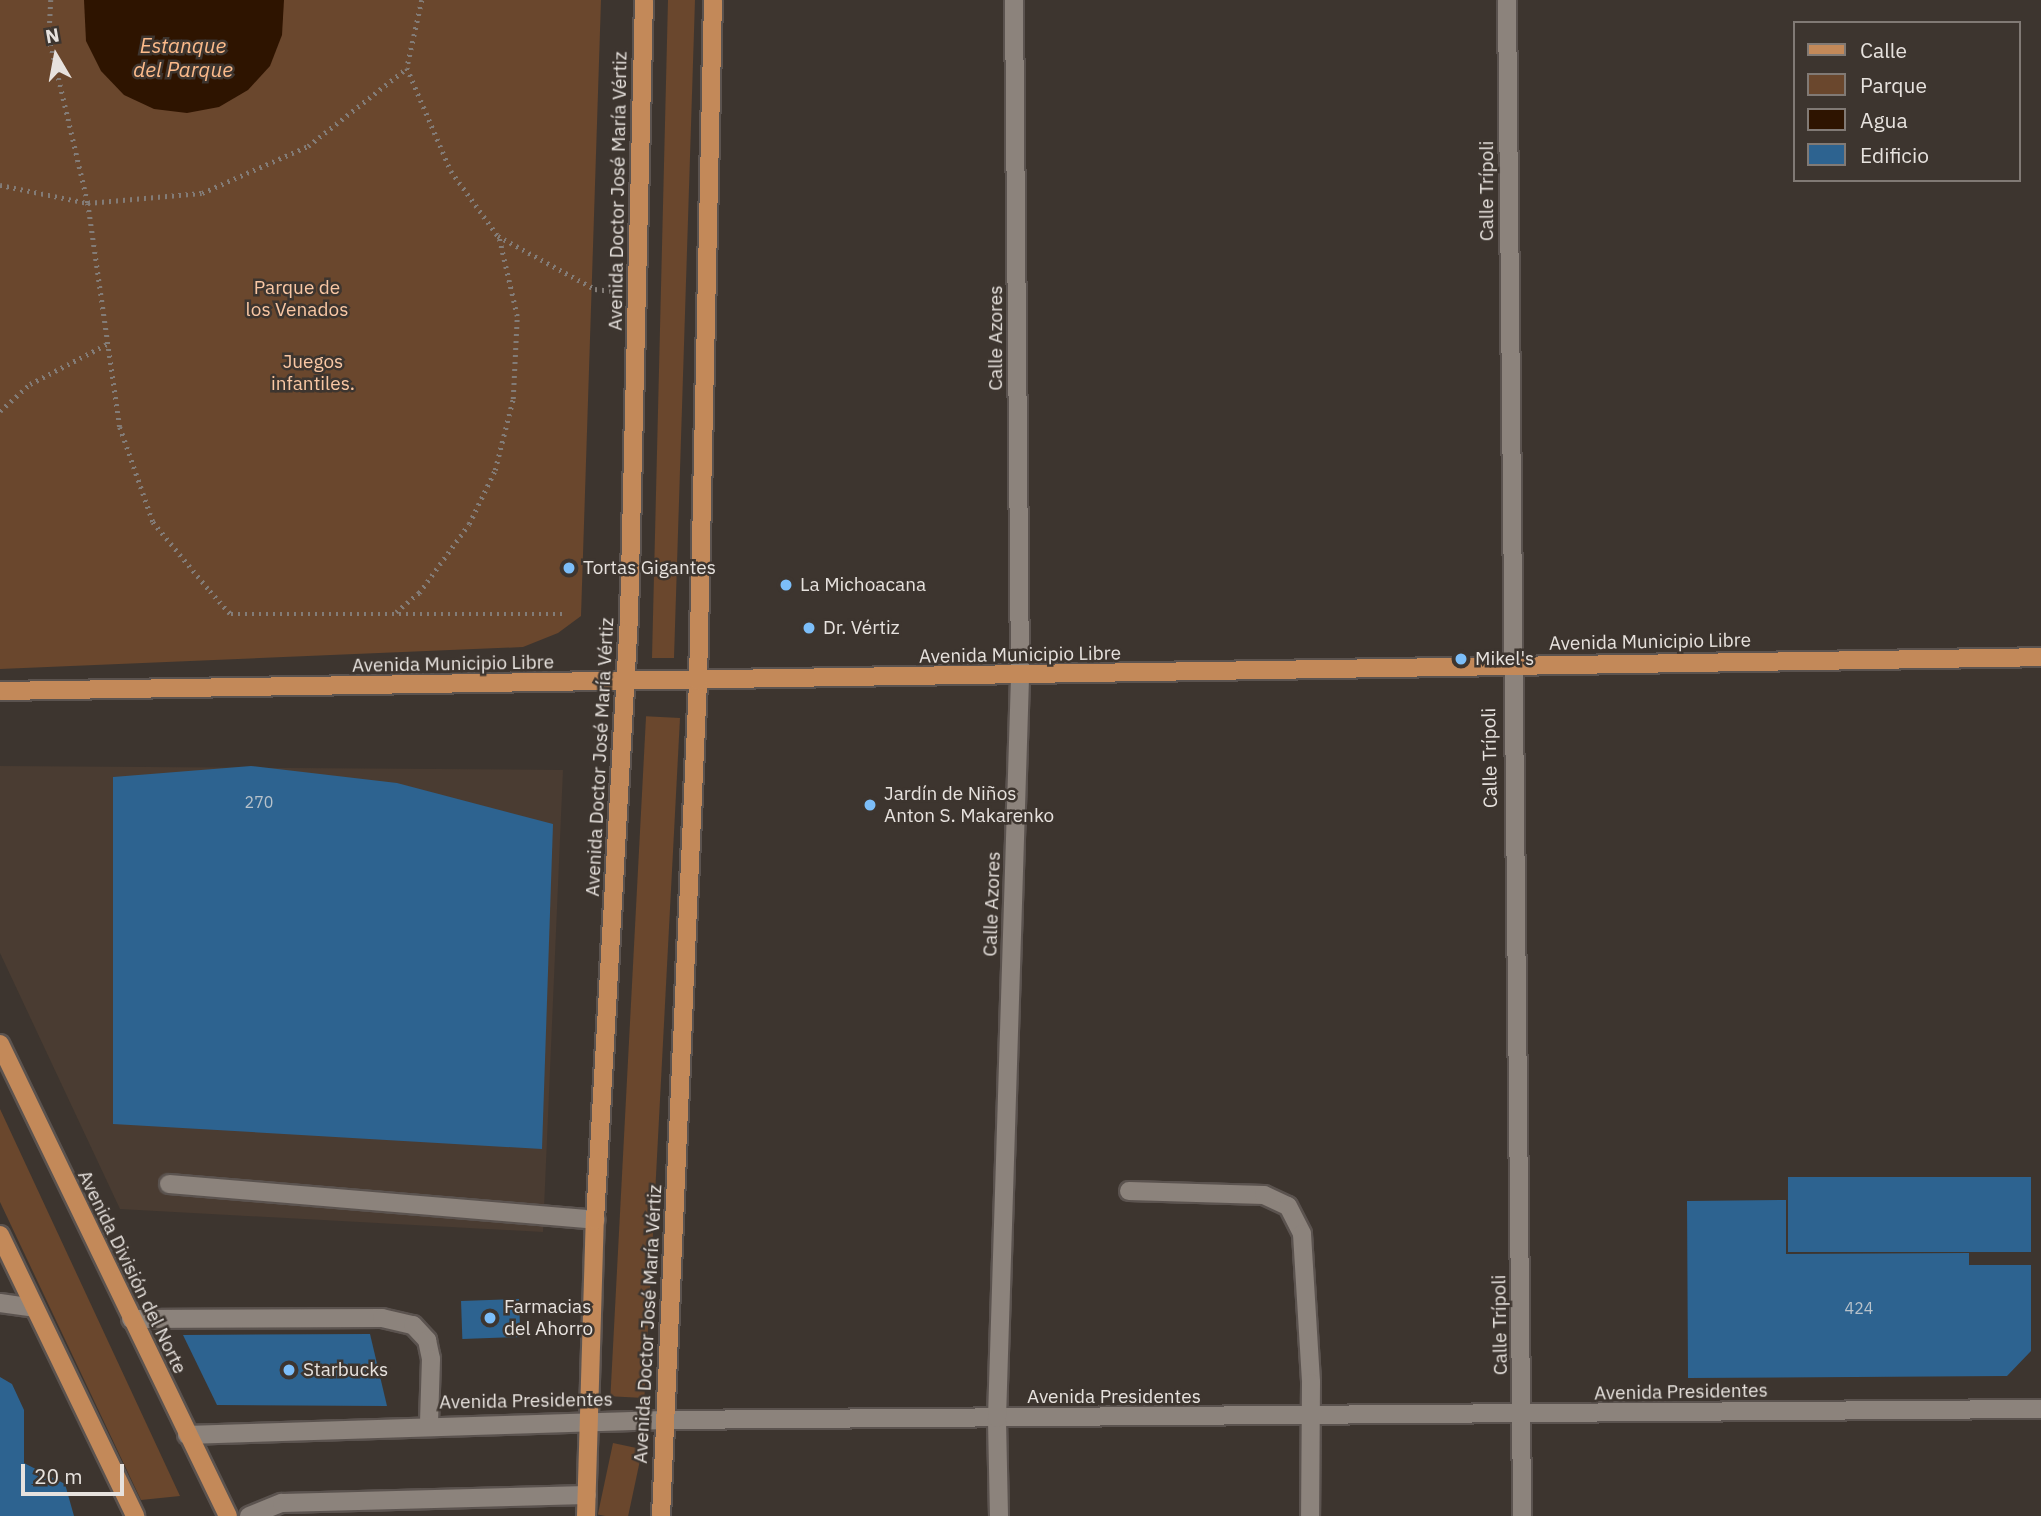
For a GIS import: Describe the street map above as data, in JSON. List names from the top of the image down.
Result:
{
  "streets": {
    "main road": ["Avenida Doctor José María Vértiz", "Avenida Municipio Libre", "Avenida División del Norte"],
    "street": ["Calle Trípoli", "Calle Azores", "Avenida Presidentes"]
  },
  "crossings": [
    ["Avenida Doctor José María Vértiz", "Avenida Municipio Libre"],
    ["Avenida Doctor José María Vértiz", "Avenida Presidentes"],
    ["Calle Trípoli", "Avenida Municipio Libre"],
    ["Calle Trípoli", "Avenida Presidentes"],
    ["Calle Azores", "Avenida Municipio Libre"],
    ["Calle Azores", "Avenida Presidentes"],
    ["Avenida División del Norte", "Avenida Presidentes"]
  ],
  "water": ["Estanque del Parque"],
  "parks": ["Parque de los Venados", "Juegos infantiles."],
  "places": [
    "Tortas Gigantes",
    "La Michoacana",
    "Dr. Vértiz",
    "Mikel's",
    "Jardín de Niños Anton S. Makarenko",
    "Farmacias del Ahorro",
    "Starbucks"
  ],
  "house_numbers": ["270", "424"],
  "legend": [
    "Calle",
    "Parque",
    "Agua",
    "Edificio"
  ],
  "scale_bar": "20 m",
  "north": "top"
}
